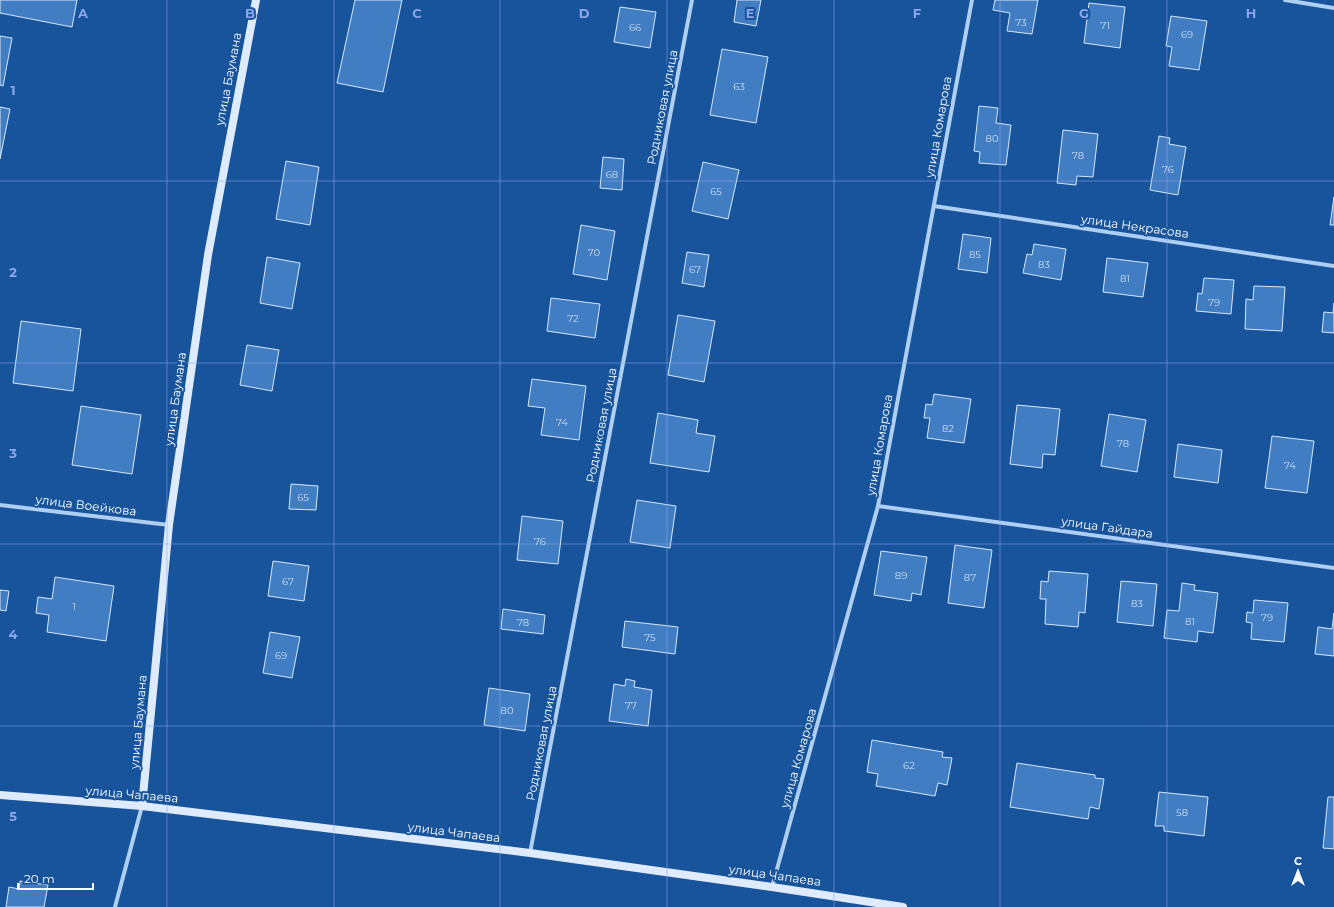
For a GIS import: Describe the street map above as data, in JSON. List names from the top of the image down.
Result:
{
  "streets": {
    "street": [
      "улица Баумана",
      "Родниковая улица",
      "улица Комарова",
      "улица Некрасова",
      "улица Воейкова",
      "улица Гайдара",
      "улица Чапаева"
    ]
  },
  "crossings": [
    ["улица Баумана", "улица Воейкова"],
    ["улица Баумана", "улица Чапаева"],
    ["Родниковая улица", "улица Чапаева"],
    ["улица Комарова", "улица Некрасова"],
    ["улица Комарова", "улица Гайдара"],
    ["улица Комарова", "улица Чапаева"]
  ],
  "house_numbers": [
    "73",
    "71",
    "66",
    "69",
    "63",
    "80",
    "78",
    "76",
    "68",
    "65",
    "70",
    "85",
    "83",
    "67",
    "81",
    "79",
    "72",
    "74",
    "82",
    "78",
    "74",
    "65",
    "76",
    "89",
    "87",
    "67",
    "83",
    "1",
    "79",
    "81",
    "78",
    "75",
    "69",
    "77",
    "80",
    "62",
    "58"
  ],
  "scale_bar": "20 m",
  "north": "top",
  "grid": {
    "columns": [
      "A",
      "B",
      "C",
      "D",
      "E",
      "F",
      "G",
      "H"
    ],
    "rows": [
      "1",
      "2",
      "3",
      "4",
      "5"
    ]
  }
}
